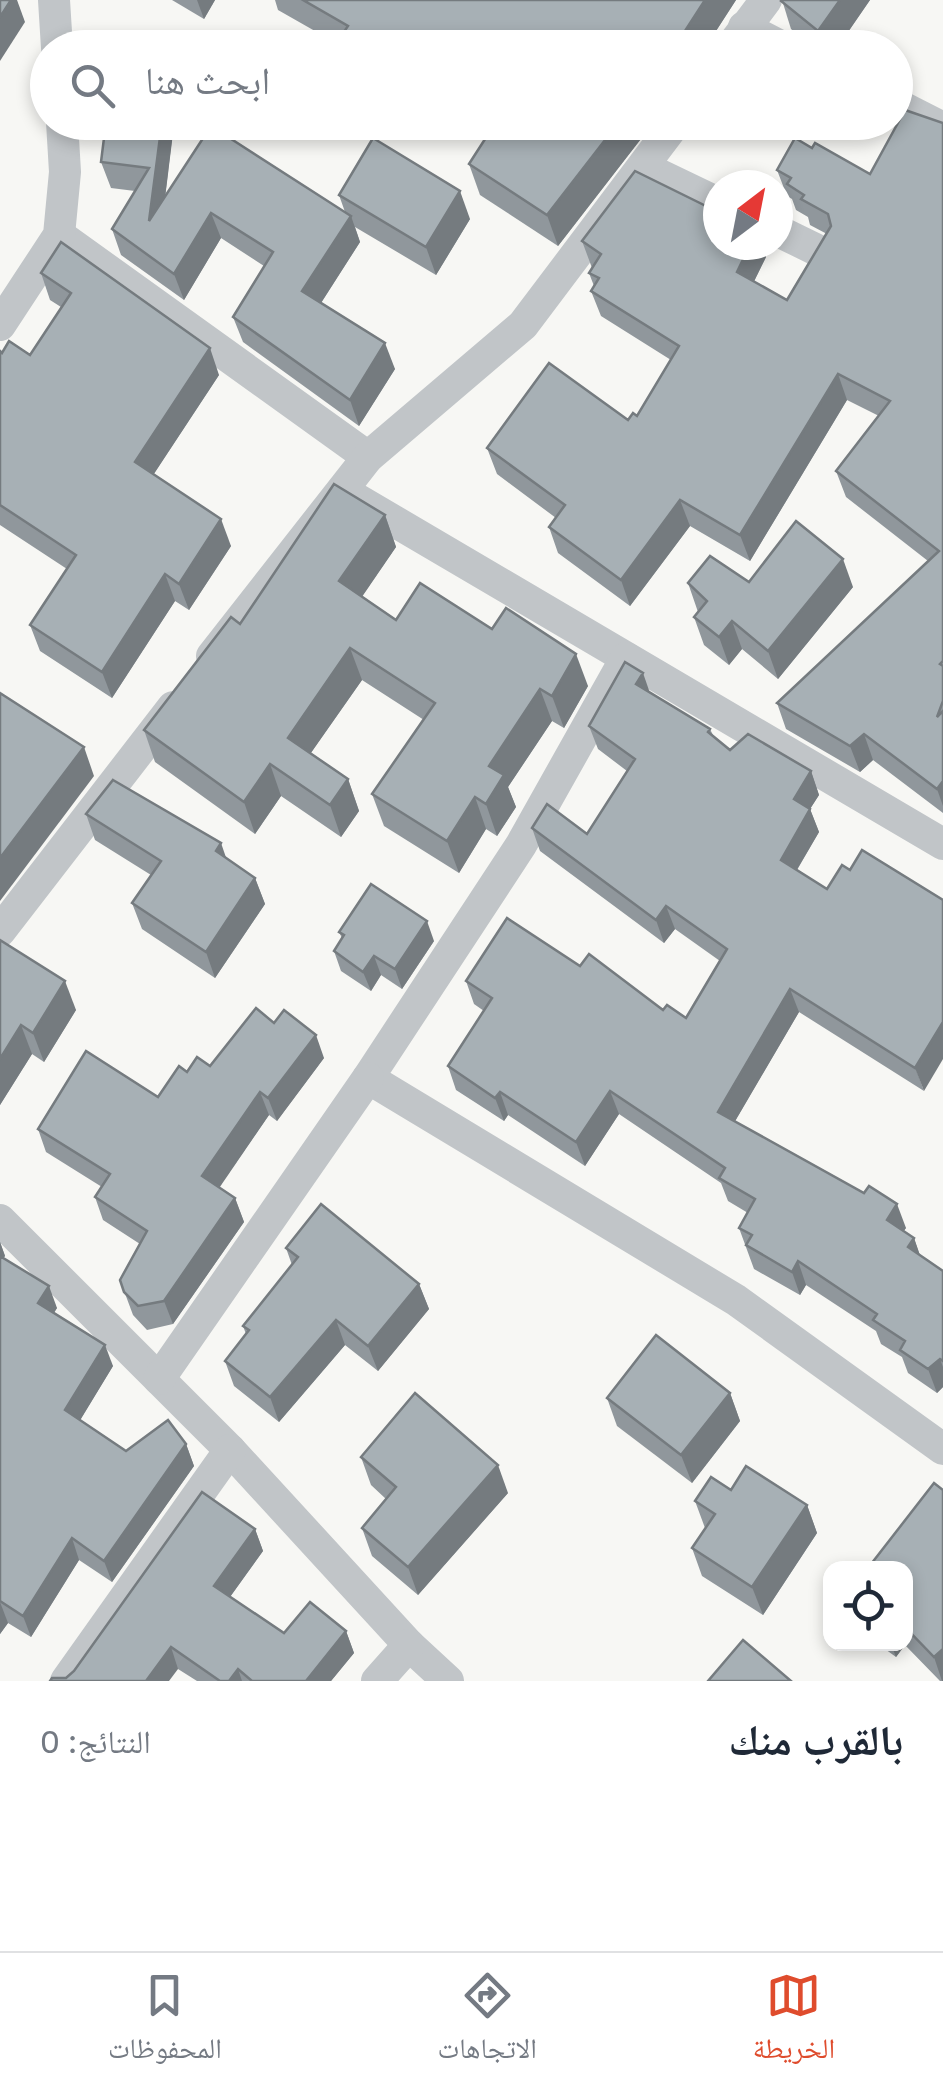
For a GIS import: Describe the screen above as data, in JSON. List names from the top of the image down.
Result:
{
  "north": "top right",
  "page": {
    "search": "ابحث هنا",
    "heading": ["بالقرب منك", "النتائج: 0"],
    "nav": ["الخريطة", "الاتجاهات", "المحفوظات"]
  }
}
